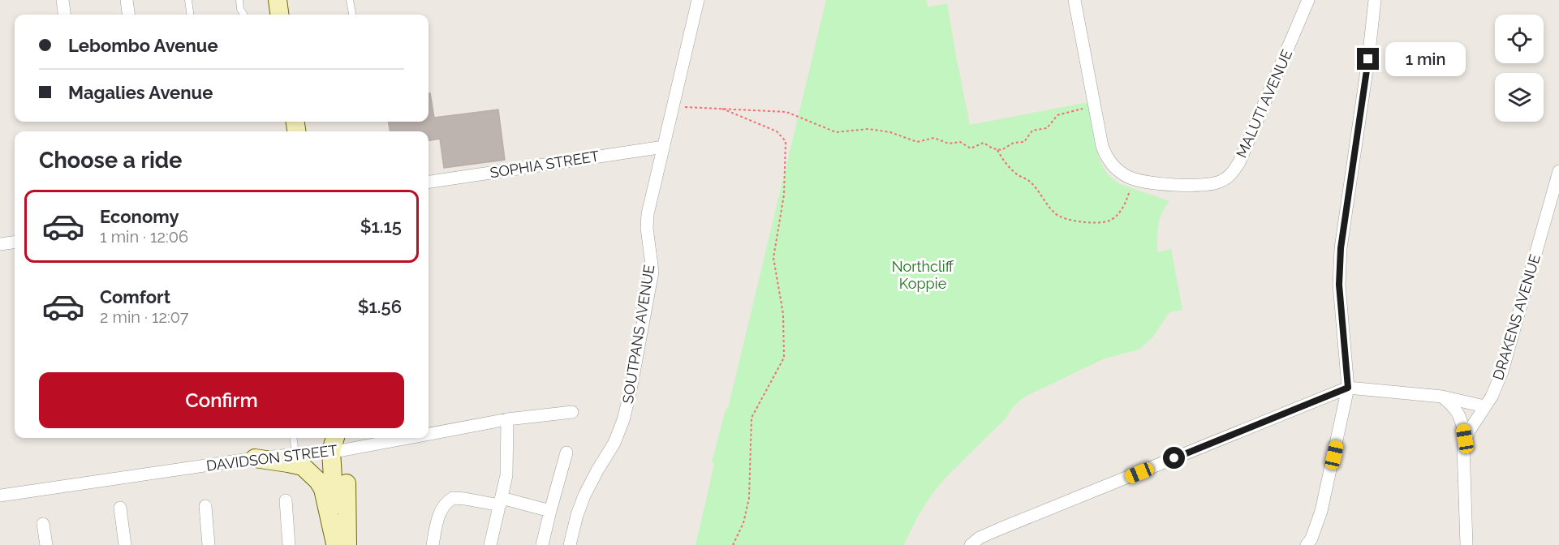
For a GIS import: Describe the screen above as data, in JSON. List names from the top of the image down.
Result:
{
  "streets": {
    "street": [
      "MALUTI AVENUE",
      "SOPHIA STREET",
      "DRAKENS AVENUE",
      "SOUTPANS AVENUE",
      "DAVIDSON STREET"
    ]
  },
  "crossings": [
    ["SOPHIA STREET", "SOUTPANS AVENUE"]
  ],
  "parks": ["Northcliff Koppie"],
  "page": {
    "banner": ["Lebombo Avenue", "Magalies Avenue"],
    "bubble": "1 min",
    "heading": "Choose a ride",
    "list": [
      {
        "name": "Economy",
        "note": "1 min · 12:06",
        "value": "$1.15"
      },
      {
        "name": "Comfort",
        "note": "2 min · 12:07",
        "value": "$1.56"
      }
    ],
    "buttons": "Confirm"
  }
}
